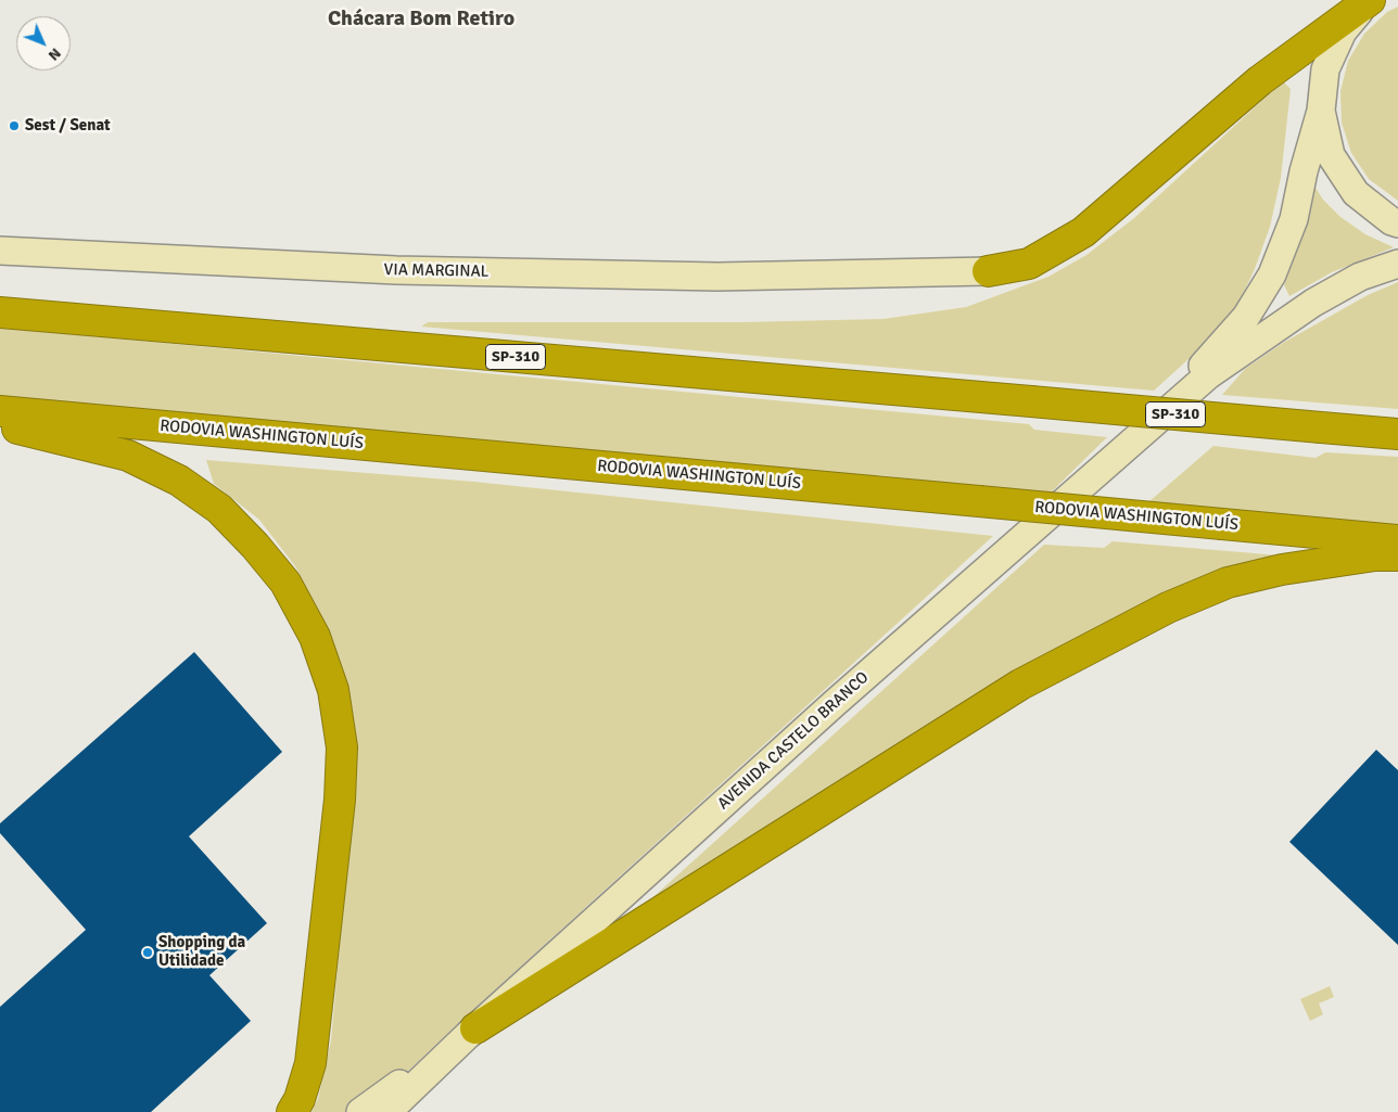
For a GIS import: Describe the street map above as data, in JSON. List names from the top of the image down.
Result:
{
  "streets": {
    "highway": ["SP-310", "RODOVIA WASHINGTON LUÍS"],
    "main road": ["VIA MARGINAL", "AVENIDA CASTELO BRANCO"]
  },
  "districts": ["Chácara Bom Retiro"],
  "places": ["Sest / Senat", "Shopping da Utilidade"],
  "north": "bottom right"
}
